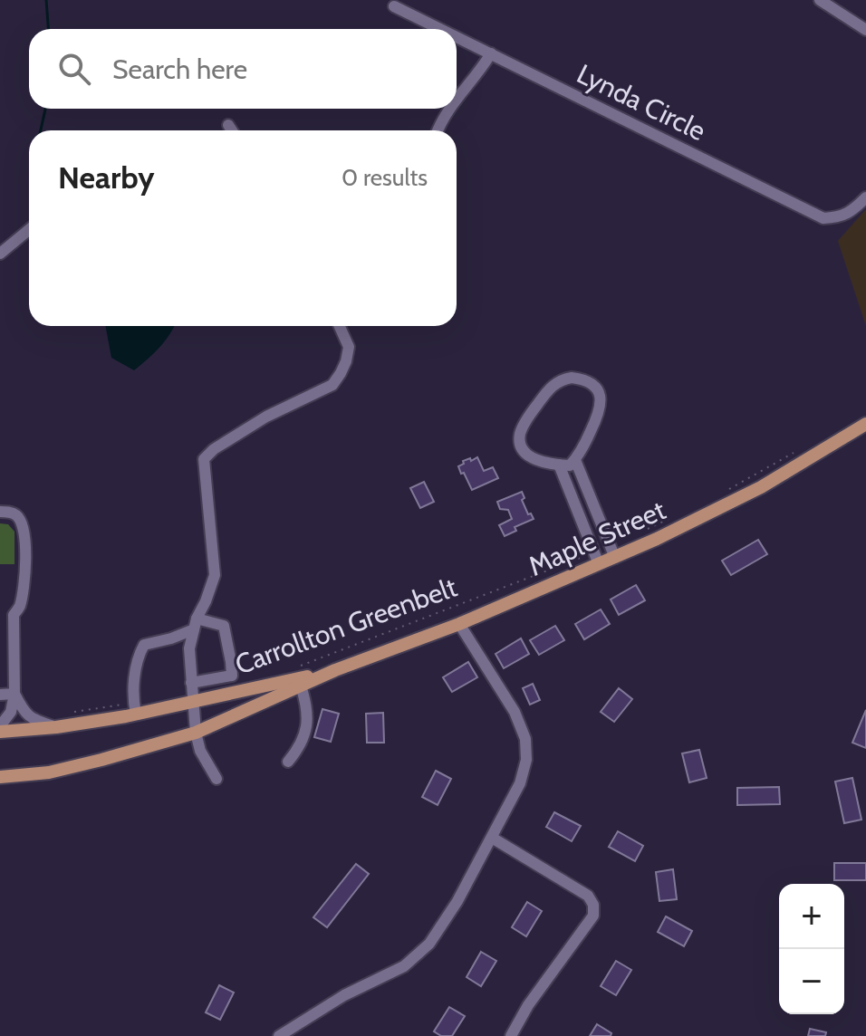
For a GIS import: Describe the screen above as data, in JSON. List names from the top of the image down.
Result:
{
  "streets": {
    "main road": ["Maple Street"],
    "street": ["Lynda Circle"],
    "path": ["Carrollton Greenbelt"]
  },
  "page": {
    "search": "Search here",
    "heading": ["Nearby", "0 results"],
    "map_buttons": ["+", "−"]
  }
}
